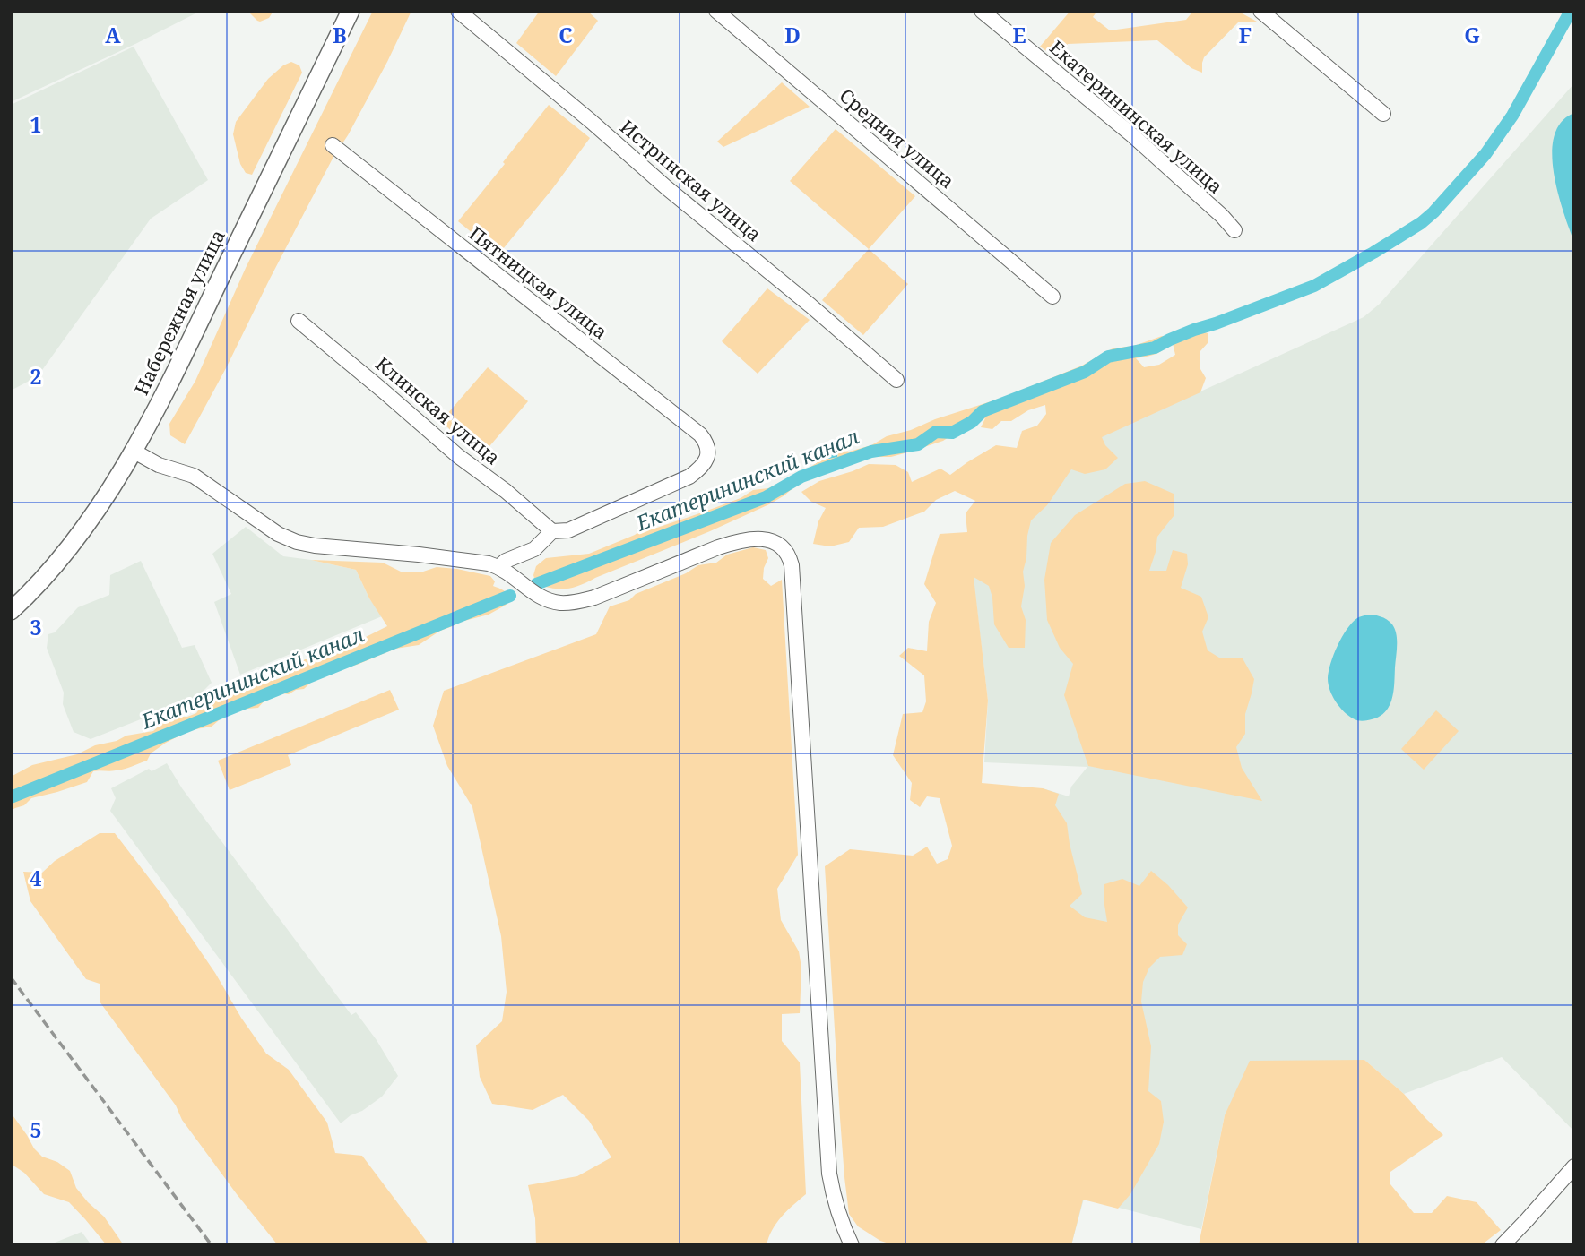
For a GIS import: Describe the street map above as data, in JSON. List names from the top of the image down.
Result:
{
  "streets": {
    "main road": ["Набережная улица"],
    "street": [
      "Екатерининская улица",
      "Средняя улица",
      "Истринская улица",
      "Пятницкая улица",
      "Клинская улица"
    ]
  },
  "crossings": [
    ["Пятницкая улица", "Клинская улица"]
  ],
  "water": ["Екатерининский канал"],
  "grid": {
    "columns": [
      "A",
      "B",
      "C",
      "D",
      "E",
      "F",
      "G"
    ],
    "rows": [
      "1",
      "2",
      "3",
      "4",
      "5"
    ]
  }
}
